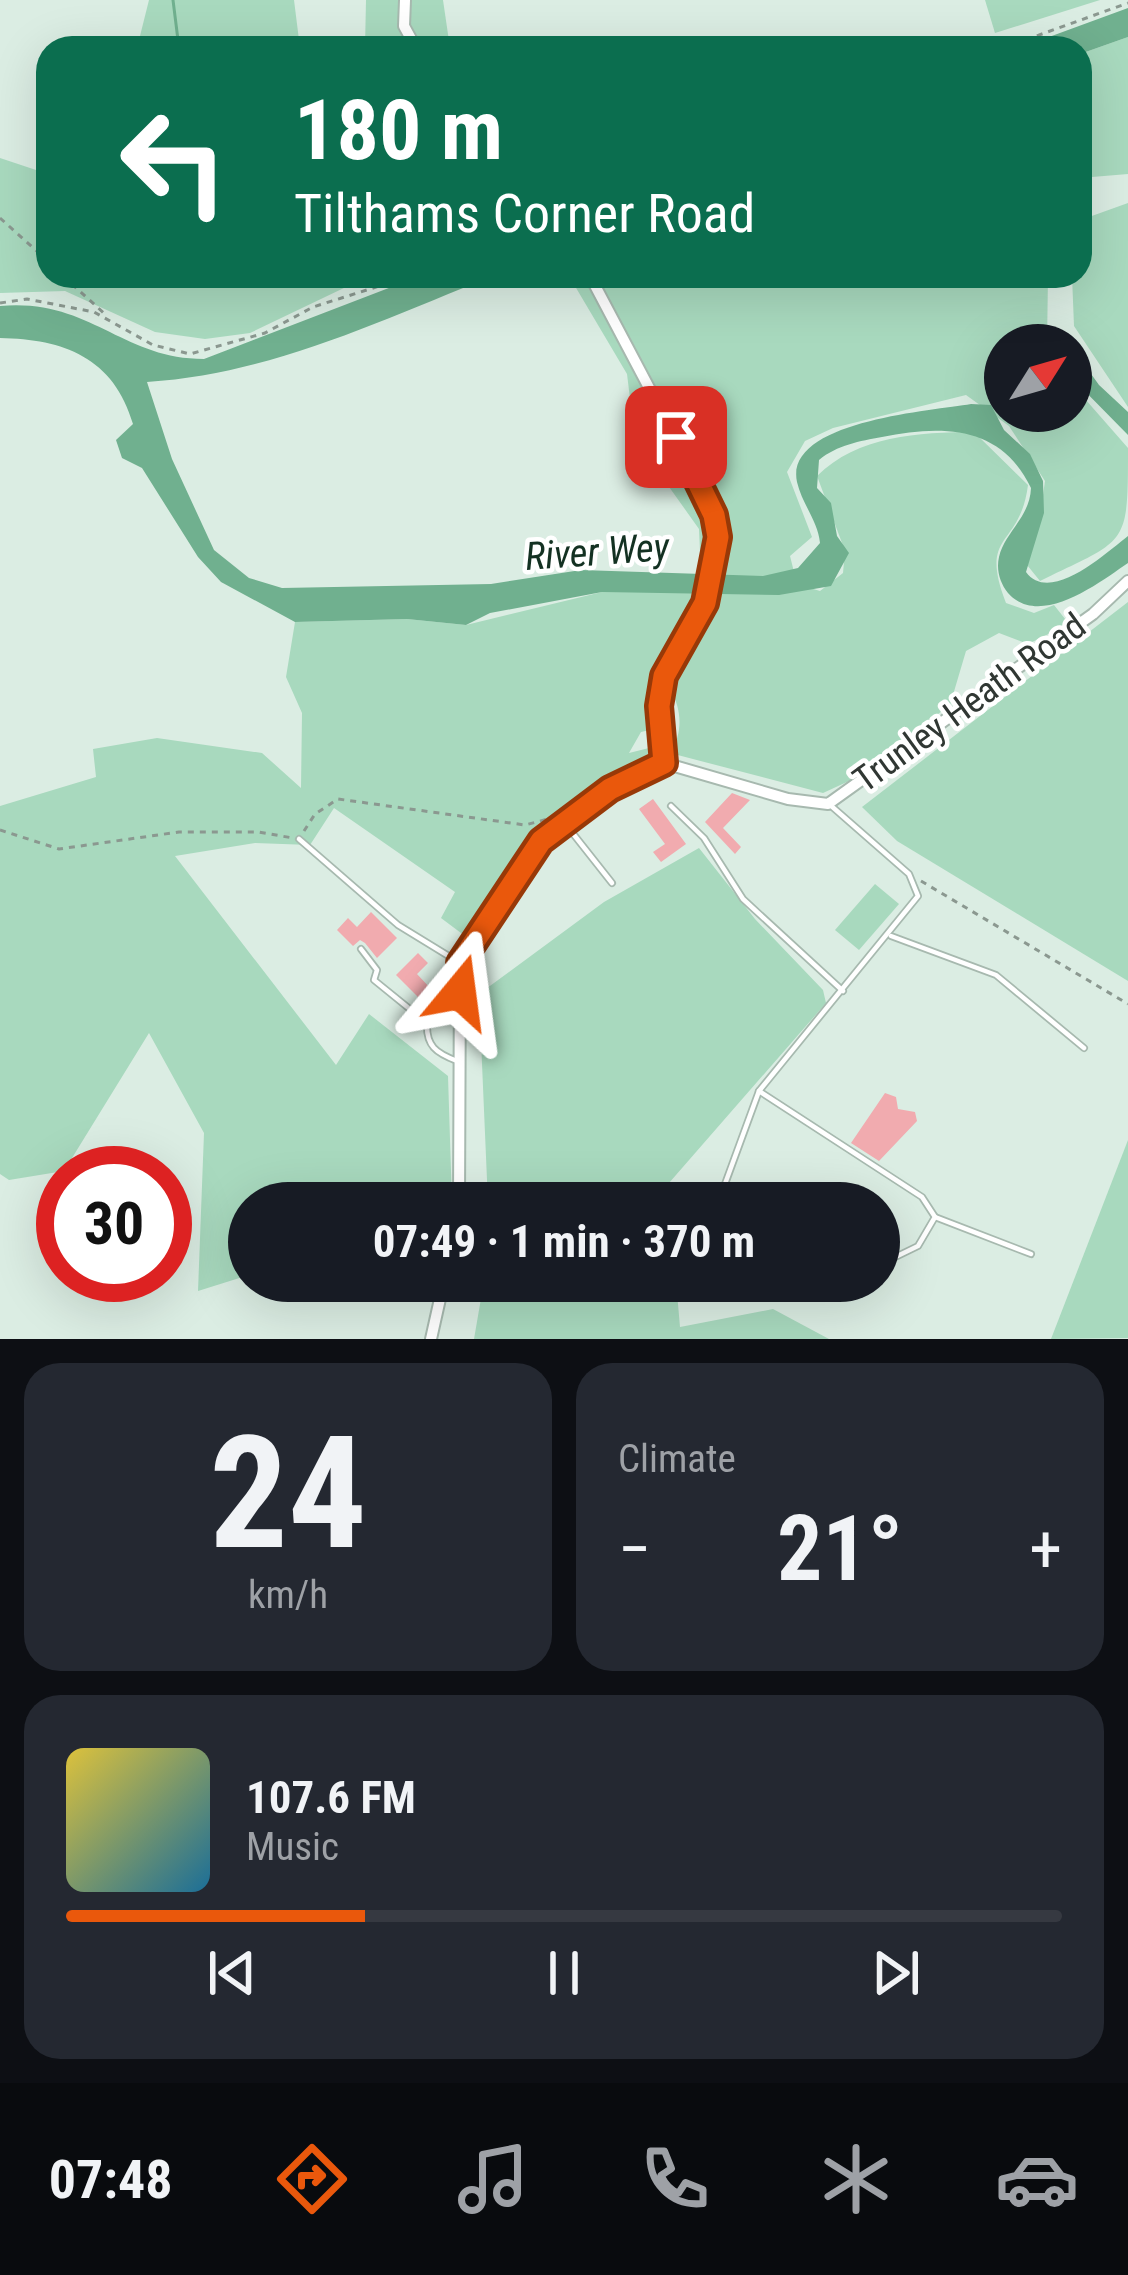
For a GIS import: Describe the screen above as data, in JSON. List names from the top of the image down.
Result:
{
  "streets": {
    "street": ["Trunley Heath Road"]
  },
  "water": ["River Wey"],
  "north": "top right",
  "page": {
    "turn": ["180 m", "Tilthams Corner Road"],
    "limit": "30",
    "trip": "07:49 · 1 min · 370 m",
    "tile": [
      ["24", "km/h"],
      "Climate"
    ],
    "heat": ["−", "21°", "+"],
    "song": ["107.6 FM", "Music"],
    "tabs": "07:48"
  }
}
